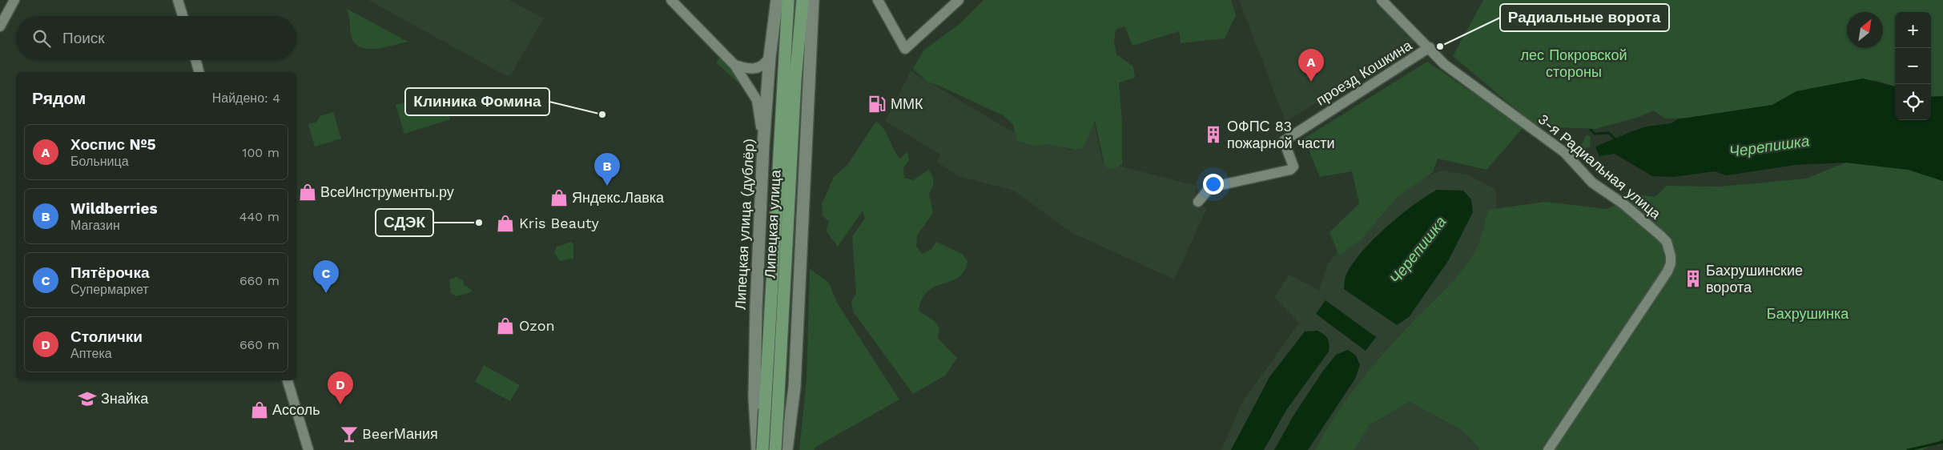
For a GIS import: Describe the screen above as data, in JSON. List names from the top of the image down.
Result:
{
  "streets": {
    "main road": ["Липецкая улица (дублёр)", "Липецкая улица"],
    "street": ["проезд Кошкина", "3-я Радиальная улица"]
  },
  "crossings": [
    ["проезд Кошкина", "3-я Радиальная улица"]
  ],
  "water": ["Черепишка"],
  "parks": ["лес Покровской стороны", "Бахрушинка"],
  "places": {
    "other": ["Радиальные ворота", "Клиника Фомина", "СДЭК"],
    "fuel station": ["ММК"],
    "building": ["ОФПС 83 пожарной части", "Бахрушинские ворота"],
    "shop": [
      "ВсеИнструменты.ру",
      "Яндекс.Лавка",
      "Kris Beauty",
      "Ozon",
      "Ассоль"
    ],
    "school or university": ["Знайка"],
    "bar": ["BeerМания"]
  },
  "north": "top right",
  "page": {
    "map_buttons": ["+", "−"],
    "search": "Поиск",
    "pins": [
      "A",
      "B",
      "C",
      "D"
    ],
    "heading": ["Рядом", "Найдено: 4"],
    "list": [
      {
        "mark": "A",
        "name": "Хоспис №5",
        "note": "Больница",
        "value": "100 m"
      },
      {
        "mark": "B",
        "name": "Wildberries",
        "note": "Магазин",
        "value": "440 m"
      },
      {
        "mark": "C",
        "name": "Пятёрочка",
        "note": "Супермаркет",
        "value": "660 m"
      },
      {
        "mark": "D",
        "name": "Столички",
        "note": "Аптека",
        "value": "660 m"
      }
    ]
  }
}
